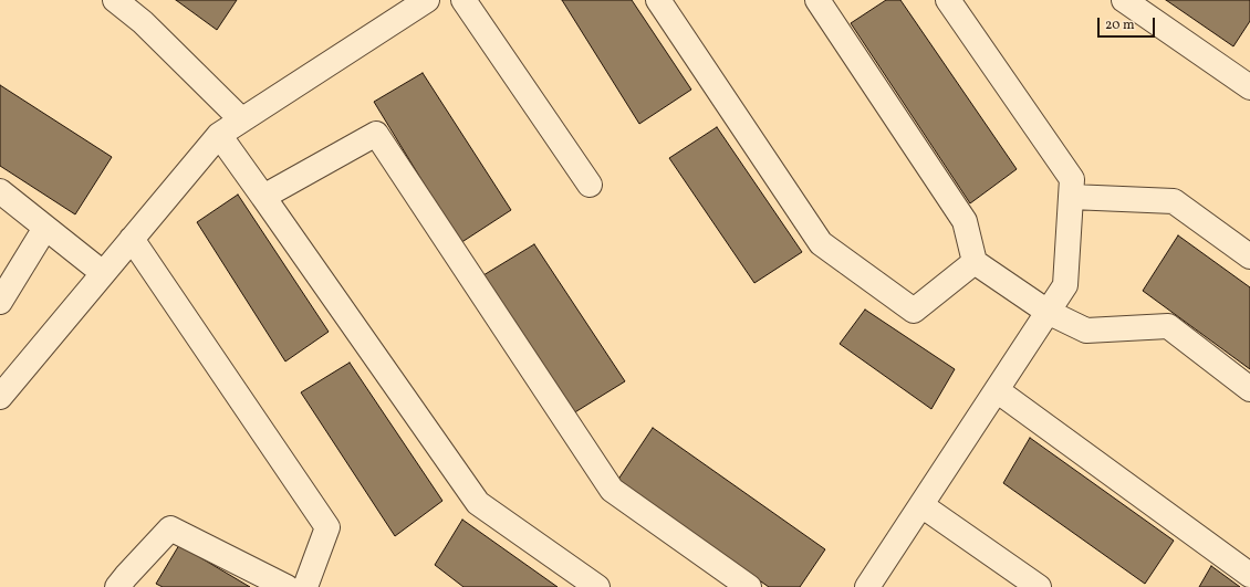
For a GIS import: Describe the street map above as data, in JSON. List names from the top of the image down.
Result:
{
  "scale_bar": "20 m"
}
